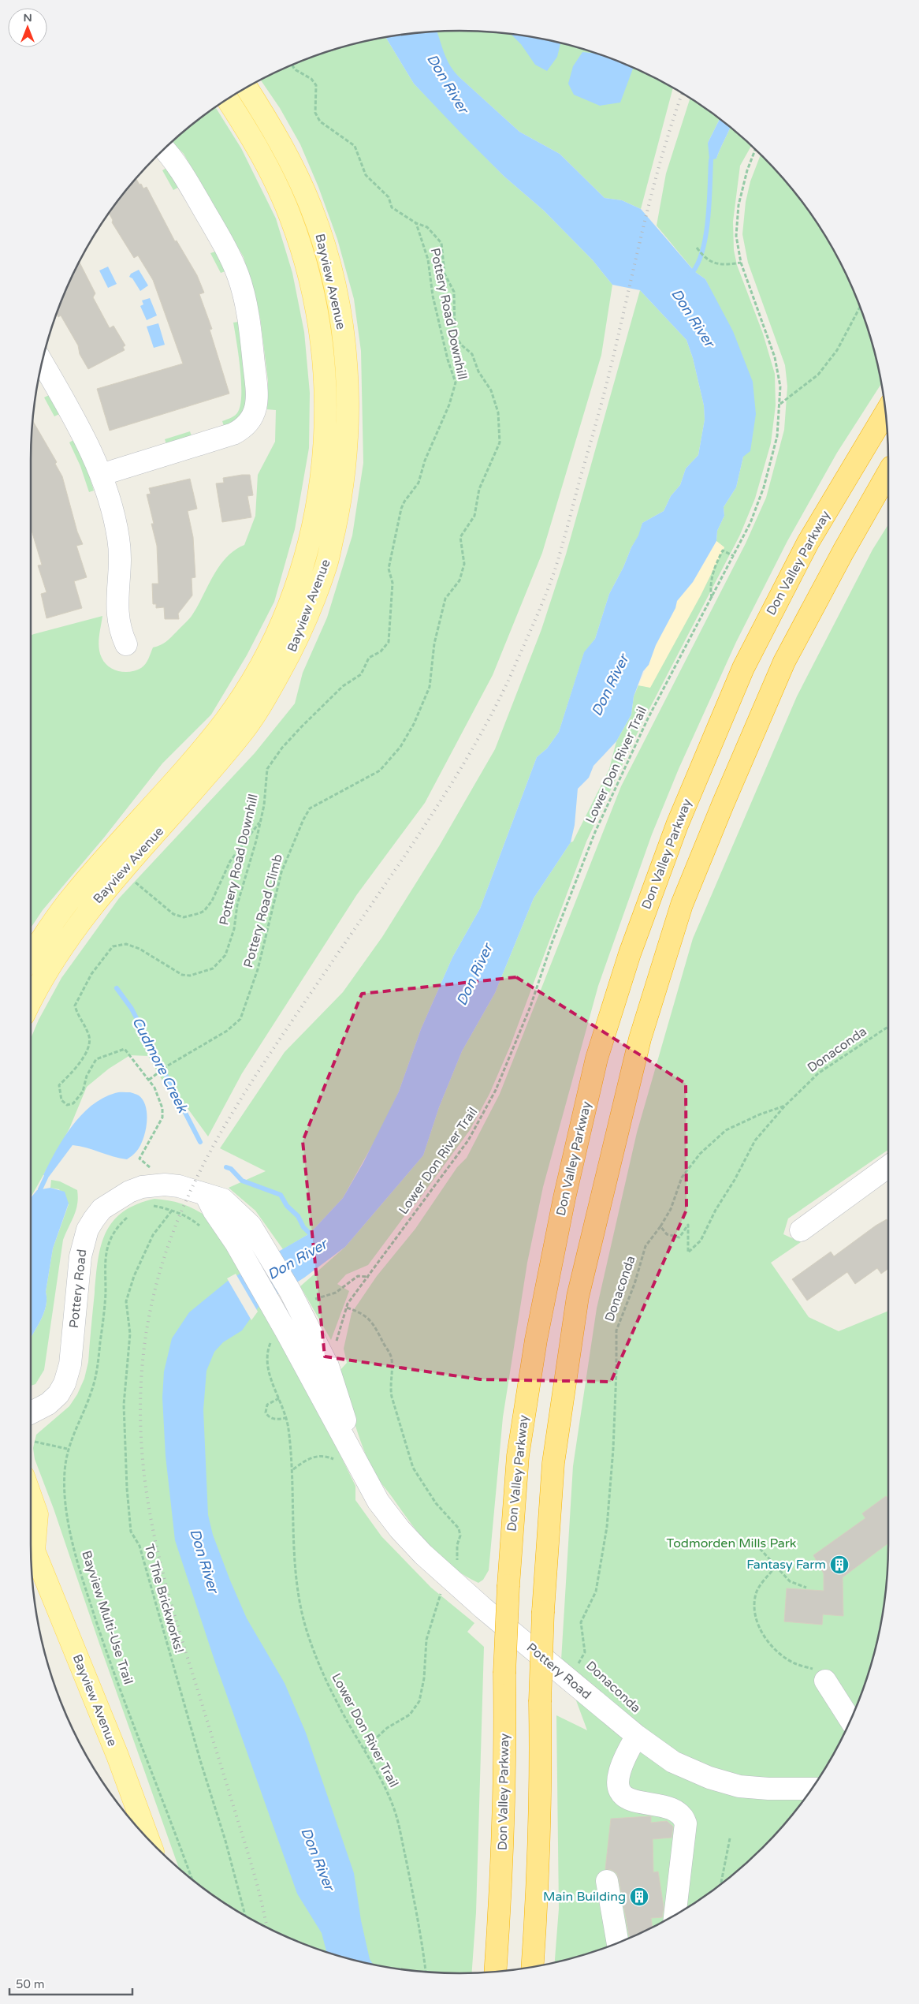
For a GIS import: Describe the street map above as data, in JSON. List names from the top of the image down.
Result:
{
  "streets": {
    "highway": ["Don Valley Parkway"],
    "main road": ["Bayview Avenue"],
    "street": ["Pottery Road"],
    "path": [
      "Pottery Road Downhill",
      "Lower Don River Trail",
      "Pottery Road Climb",
      "Donaconda",
      "To The Brickworks!",
      "Bayview Multi-Use Trail"
    ]
  },
  "crossings": [
    ["Pottery Road Downhill", "Pottery Road Climb"]
  ],
  "water": ["Don River", "Cudmore Creek"],
  "parks": ["Todmorden Mills Park"],
  "places": {
    "building": ["Fantasy Farm", "Main Building"]
  },
  "scale_bar": "50 m",
  "north": "top"
}
